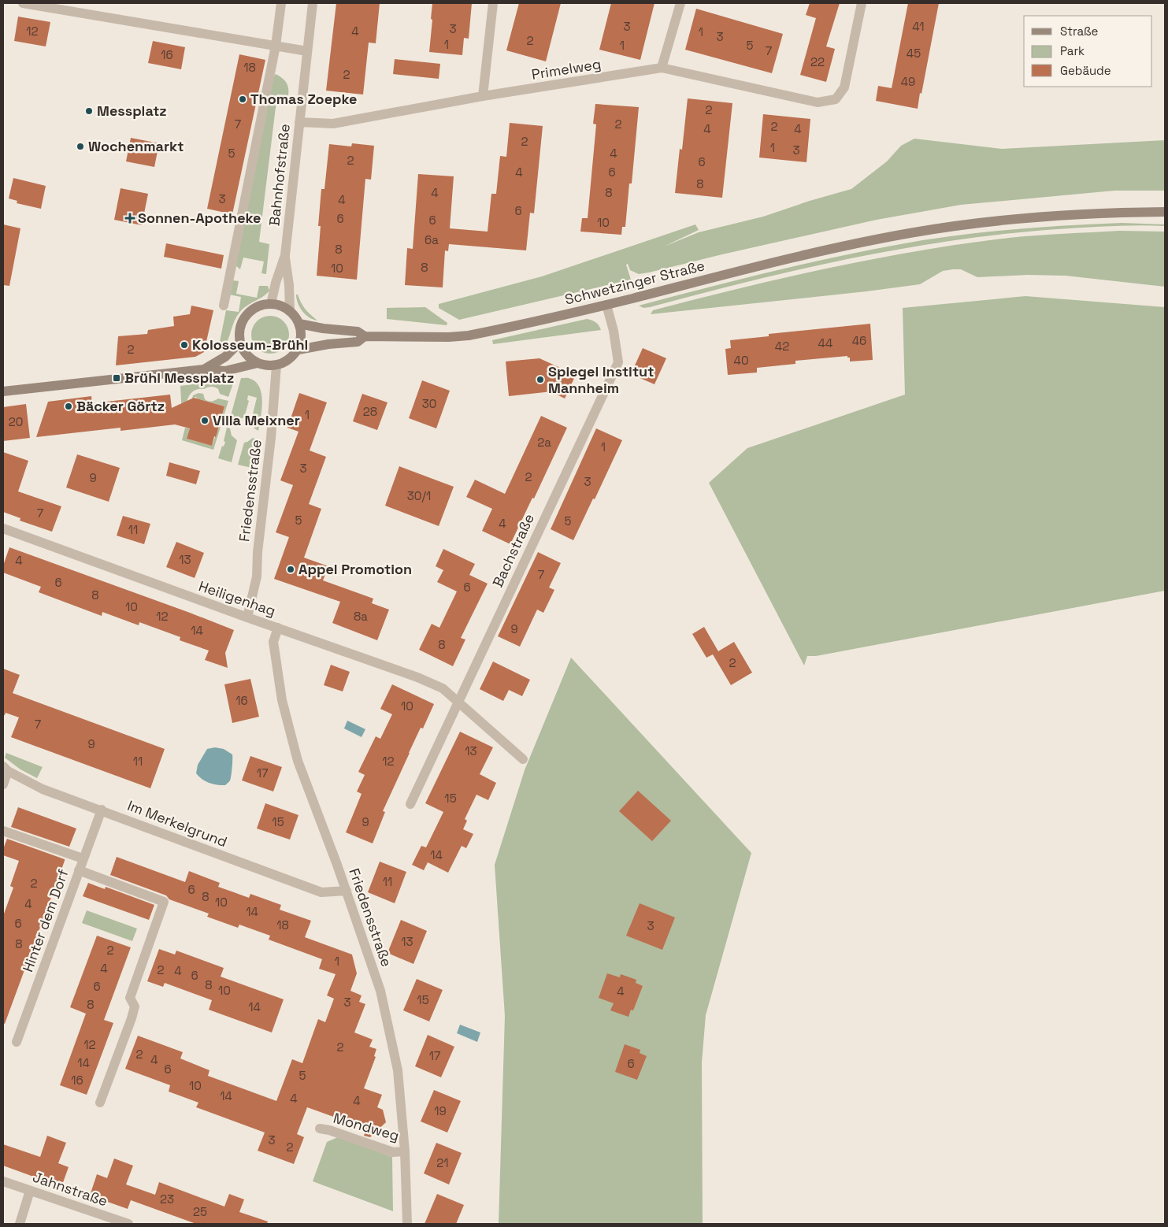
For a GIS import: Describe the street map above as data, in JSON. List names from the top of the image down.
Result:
{
  "streets": {
    "main road": ["Schwetzinger Straße"],
    "street": [
      "Primelweg",
      "Bahnhofstraße",
      "Friedensstraße",
      "Bachstraße",
      "Heiligenhag",
      "Im Merkelgrund",
      "Hinter dem Dorf",
      "Mondweg",
      "Jahnstraße"
    ]
  },
  "crossings": [
    ["Primelweg", "Bahnhofstraße"],
    ["Bahnhofstraße", "Schwetzinger Straße"],
    ["Bahnhofstraße", "Friedensstraße"],
    ["Schwetzinger Straße", "Friedensstraße"],
    ["Schwetzinger Straße", "Bachstraße"],
    ["Friedensstraße", "Heiligenhag"],
    ["Friedensstraße", "Im Merkelgrund"],
    ["Friedensstraße", "Mondweg"],
    ["Bachstraße", "Heiligenhag"],
    ["Im Merkelgrund", "Hinter dem Dorf"]
  ],
  "places": {
    "other": [
      "Thomas Zoepke",
      "Messplatz",
      "Wochenmarkt",
      "Kolosseum-Brühl",
      "Spiegel Institut Mannheim",
      "Bäcker Görtz",
      "Villa Meixner",
      "Appel Promotion"
    ],
    "health": ["Sonnen-Apotheke"],
    "transit": ["Brühl Messplatz"]
  },
  "house_numbers": [
    "3",
    "41",
    "3",
    "12",
    "4",
    "1",
    "3",
    "2",
    "1",
    "1",
    "5",
    "7",
    "45",
    "16",
    "22",
    "18",
    "2",
    "49",
    "2",
    "7",
    "2",
    "2",
    "4",
    "4",
    "2",
    "1",
    "3",
    "5",
    "4",
    "2",
    "6",
    "4",
    "6",
    "8",
    "4",
    "8",
    "3",
    "4",
    "6",
    "6",
    "6",
    "10",
    "6a",
    "8",
    "8",
    "10",
    "46",
    "44",
    "42",
    "2",
    "40",
    "30",
    "28",
    "1",
    "20",
    "2a",
    "1",
    "3",
    "2",
    "9",
    "3",
    "30/1",
    "7",
    "5",
    "5",
    "4",
    "11",
    "13",
    "4",
    "7",
    "6",
    "6",
    "8",
    "10",
    "12",
    "8a",
    "9",
    "14",
    "8",
    "2",
    "16",
    "10",
    "7",
    "9",
    "13",
    "11",
    "12",
    "17",
    "15",
    "15",
    "9",
    "14",
    "11",
    "2",
    "6",
    "8",
    "10",
    "4",
    "14",
    "6",
    "18",
    "3",
    "13",
    "8",
    "2",
    "1",
    "4",
    "2",
    "4",
    "6",
    "8",
    "6",
    "10",
    "4",
    "15",
    "3",
    "8",
    "14",
    "12",
    "2",
    "2",
    "17",
    "4",
    "14",
    "6",
    "6",
    "5",
    "16",
    "10",
    "14",
    "4",
    "4",
    "19",
    "3",
    "2",
    "21",
    "23",
    "25"
  ],
  "legend": ["Straße", "Park", "Gebäude"]
}
